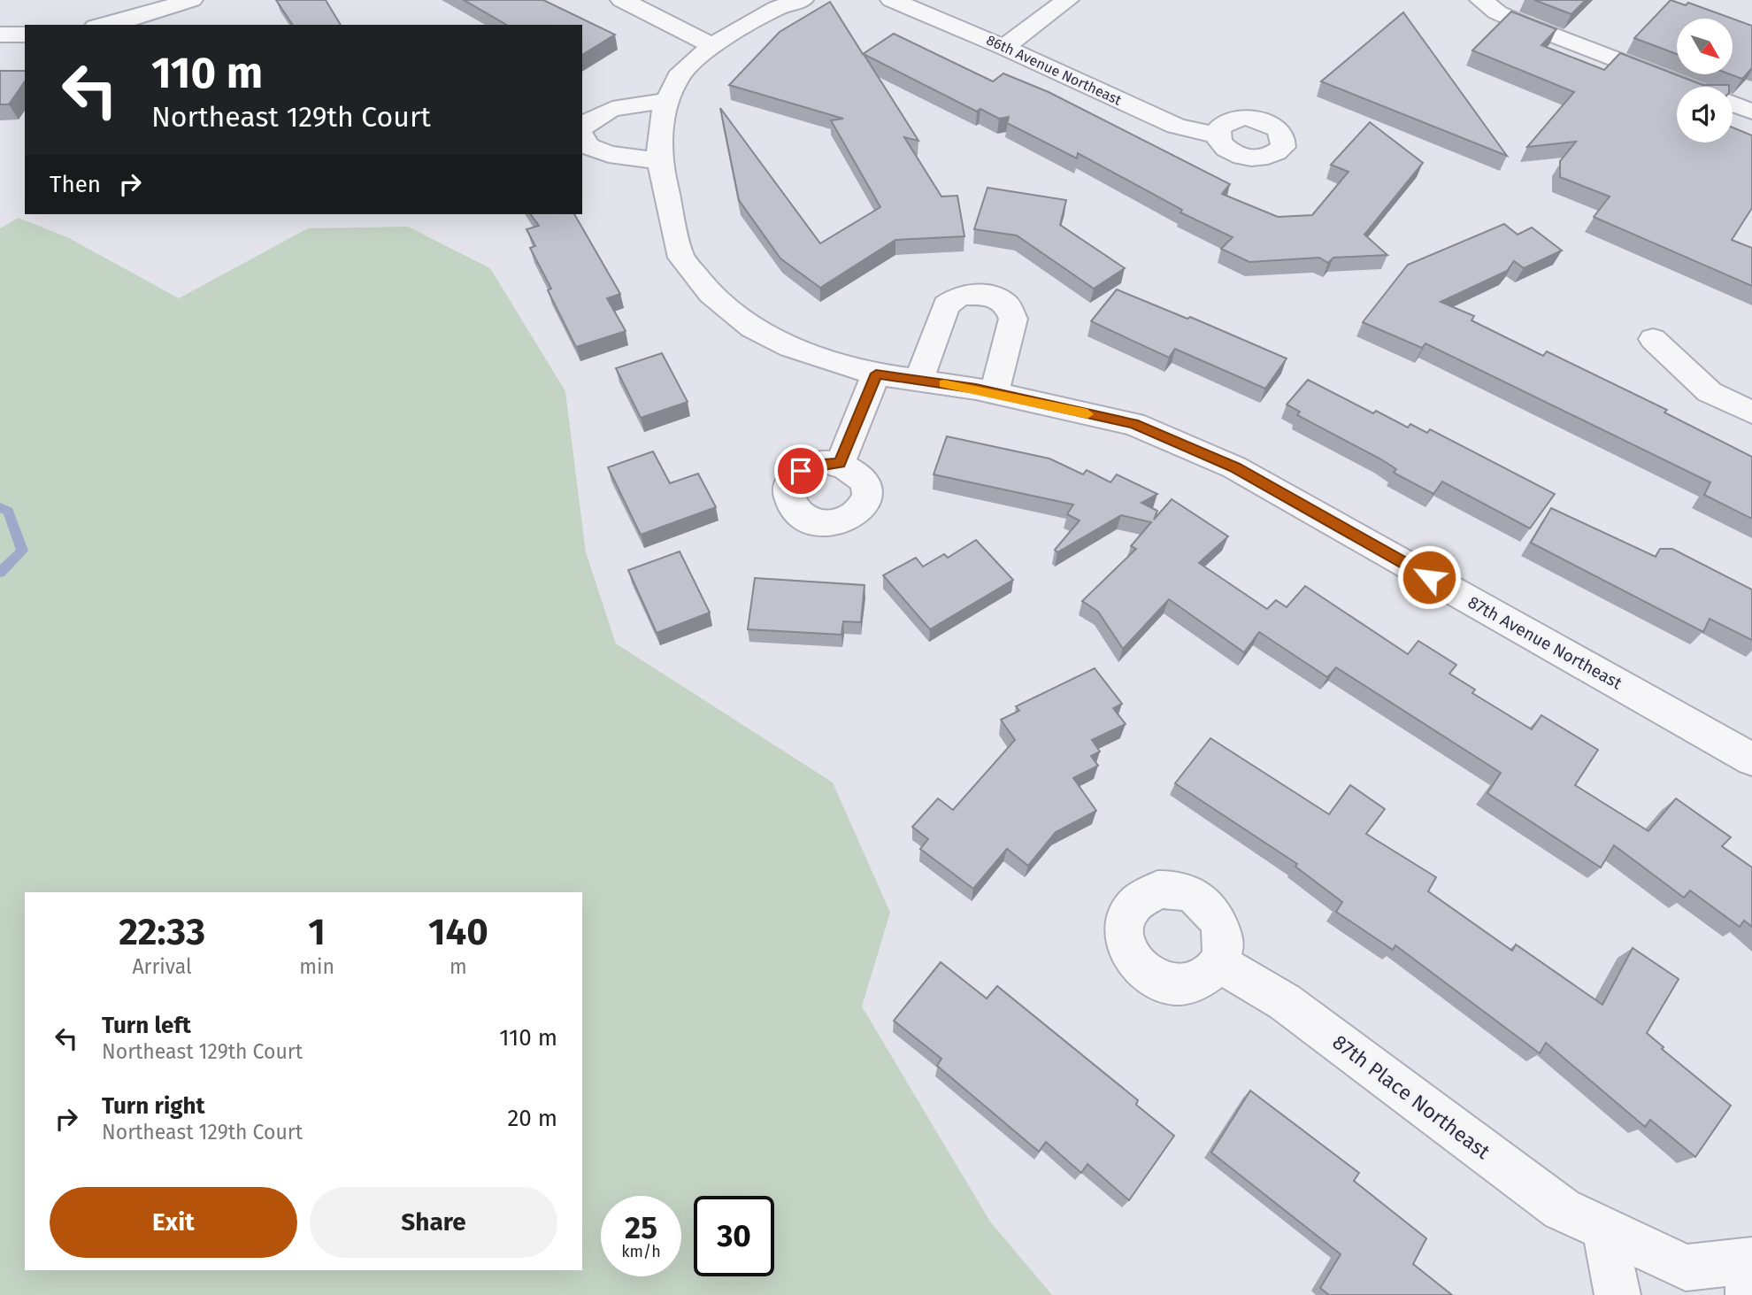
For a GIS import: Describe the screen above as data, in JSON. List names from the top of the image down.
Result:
{
  "streets": {
    "street": ["86th Avenue Northeast", "87th Avenue Northeast", "87th Place Northeast"]
  },
  "north": "bottom right",
  "page": {
    "turn": ["110 m", "Northeast 129th Court"],
    "then": "Then",
    "eta": [
      "22:33",
      "Arrival",
      "1",
      "min",
      "140",
      "m"
    ],
    "list": [
      {
        "name": "Turn left",
        "note": "Northeast 129th Court",
        "value": "110 m"
      },
      {
        "name": "Turn right",
        "note": "Northeast 129th Court",
        "value": "20 m"
      }
    ],
    "buttons": ["Exit", "Share"],
    "speed": "25 km/h",
    "limit": "30"
  }
}
